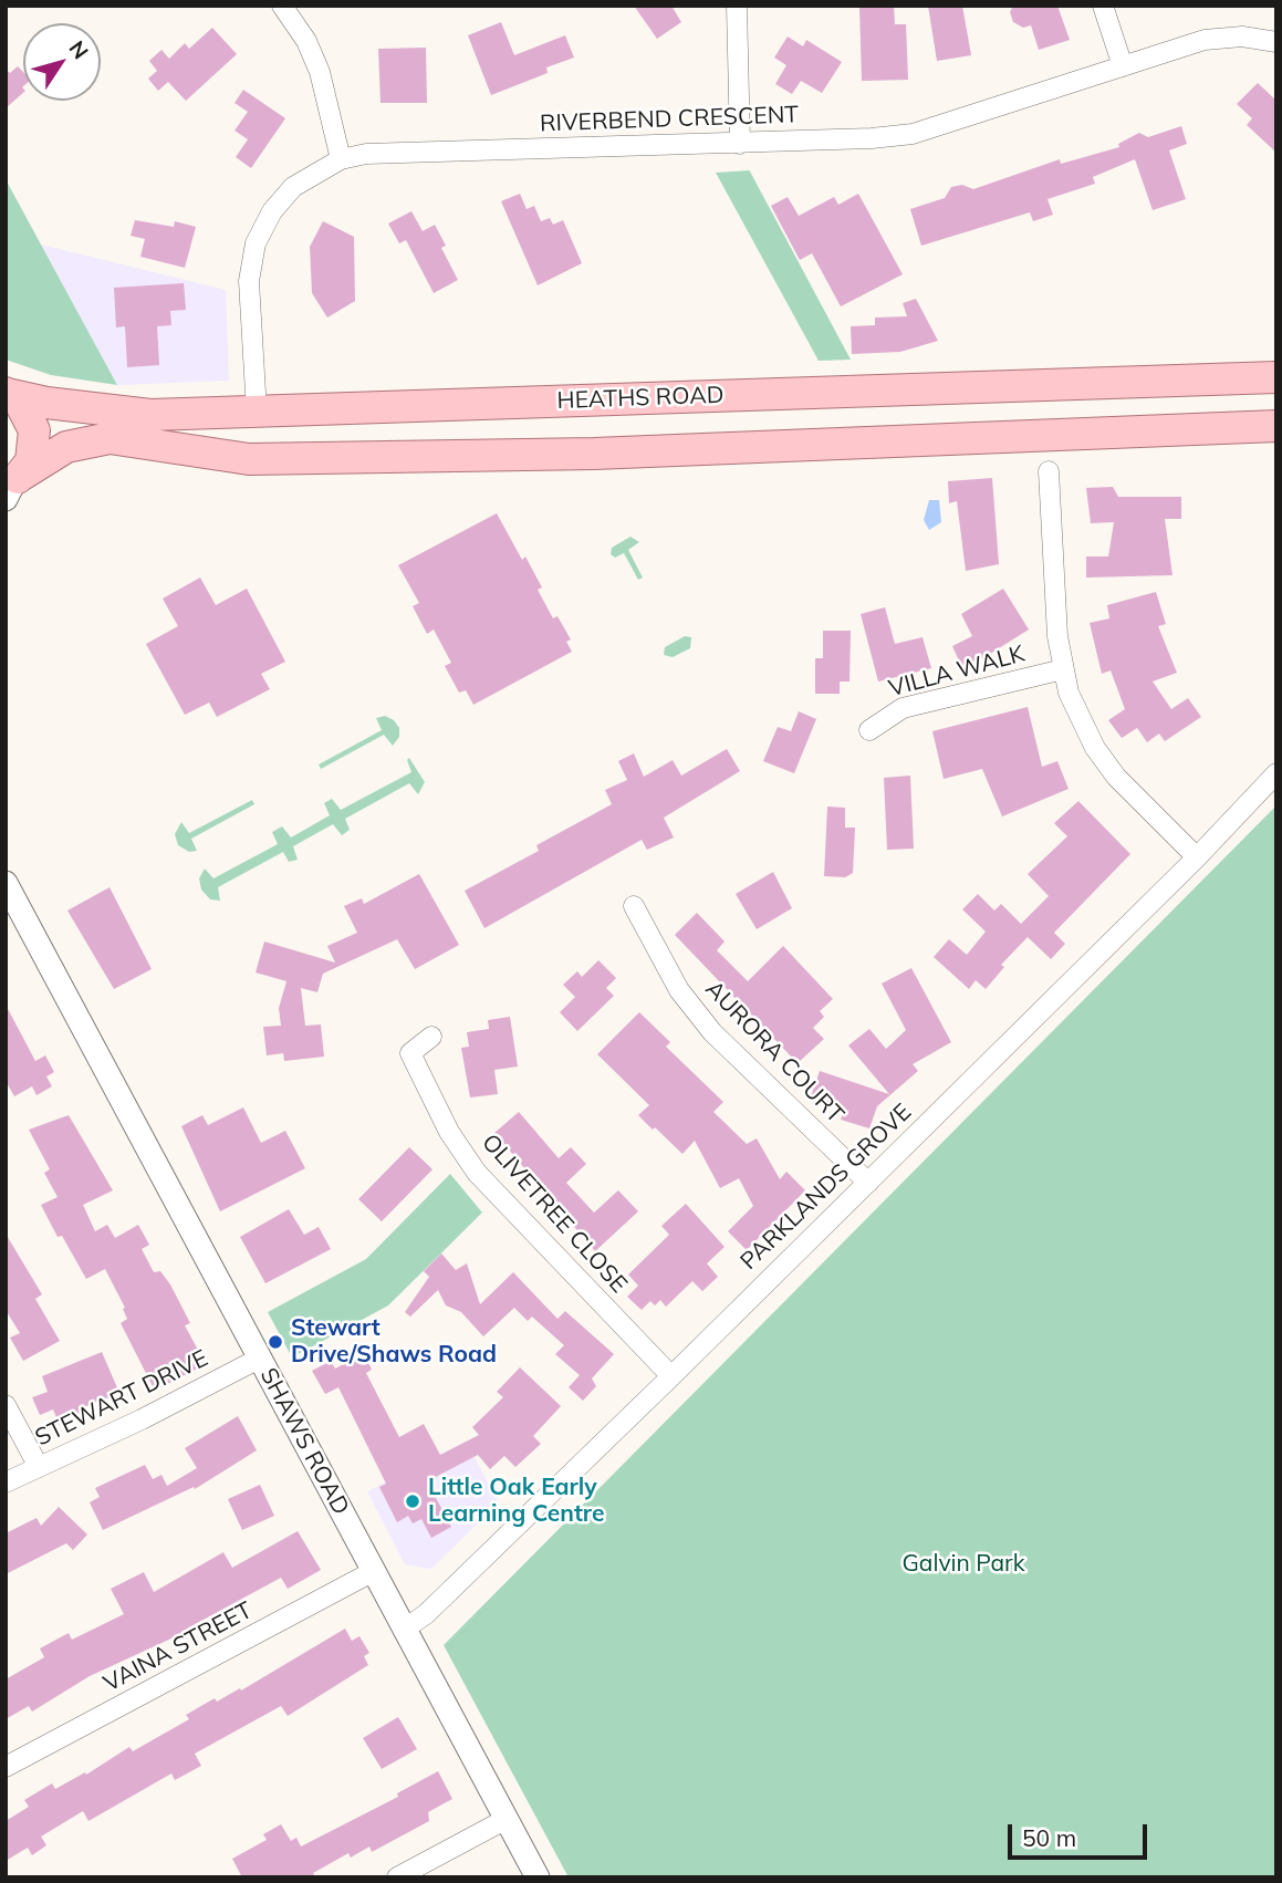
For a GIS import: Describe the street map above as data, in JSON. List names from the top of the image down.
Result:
{
  "streets": {
    "main road": ["HEATHS ROAD"],
    "street": [
      "RIVERBEND CRESCENT",
      "VILLA WALK",
      "AURORA COURT",
      "PARKLANDS GROVE",
      "OLIVETREE CLOSE",
      "STEWART DRIVE",
      "SHAWS ROAD",
      "VAINA STREET"
    ]
  },
  "crossings": [
    ["RIVERBEND CRESCENT", "HEATHS ROAD"],
    ["AURORA COURT", "PARKLANDS GROVE"],
    ["PARKLANDS GROVE", "OLIVETREE CLOSE"],
    ["PARKLANDS GROVE", "SHAWS ROAD"],
    ["STEWART DRIVE", "SHAWS ROAD"],
    ["SHAWS ROAD", "VAINA STREET"]
  ],
  "parks": ["Galvin Park"],
  "places": ["Stewart Drive/Shaws Road", "Little Oak Early Learning Centre"],
  "scale_bar": "50 m",
  "north": "top right"
}
